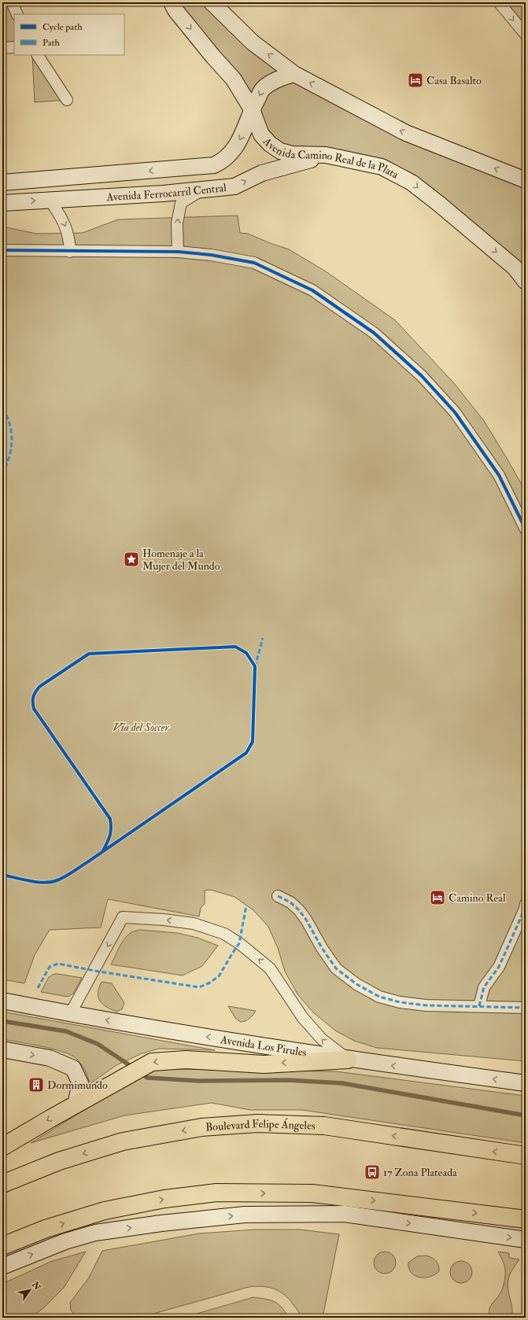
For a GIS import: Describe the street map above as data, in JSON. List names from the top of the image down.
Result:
{
  "streets": {
    "main road": [
      "Avenida Camino Real de la Plata",
      "Avenida Ferrocarril Central",
      "Avenida Los Pirules",
      "Boulevard Felipe Ángeles"
    ]
  },
  "crossings": [
    ["Avenida Camino Real de la Plata", "Avenida Ferrocarril Central"]
  ],
  "parks": ["Vía del Soccer"],
  "places": {
    "hotel": ["Casa Basalto", "Camino Real"],
    "place": ["Homenaje a la Mujer del Mundo"],
    "building": ["Dormimundo"],
    "bus stop": ["17 Zona Plateada"]
  },
  "legend": ["Cycle path", "Path"],
  "north": "top right"
}
